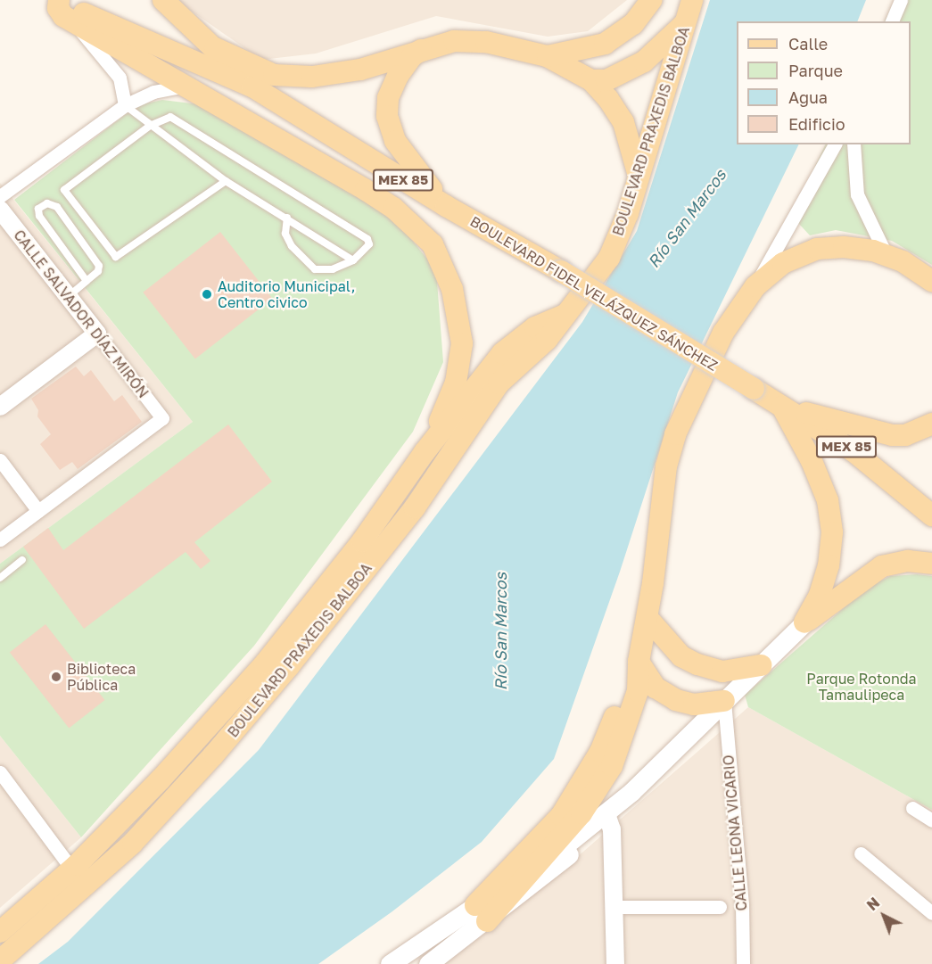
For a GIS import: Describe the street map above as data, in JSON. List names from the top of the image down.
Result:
{
  "streets": {
    "main road": ["BOULEVARD PRAXEDIS BALBOA", "MEX 85", "BOULEVARD FIDEL VELÁZQUEZ SÁNCHEZ"],
    "street": ["CALLE SALVADOR DÍAZ MIRÓN", "CALLE LEONA VICARIO"]
  },
  "water": ["Río San Marcos"],
  "parks": ["Parque Rotonda Tamaulipeca"],
  "places": ["Auditorio Municipal, Centro civico", "Biblioteca Pública"],
  "legend": [
    "Calle",
    "Parque",
    "Agua",
    "Edificio"
  ],
  "north": "top left"
}
